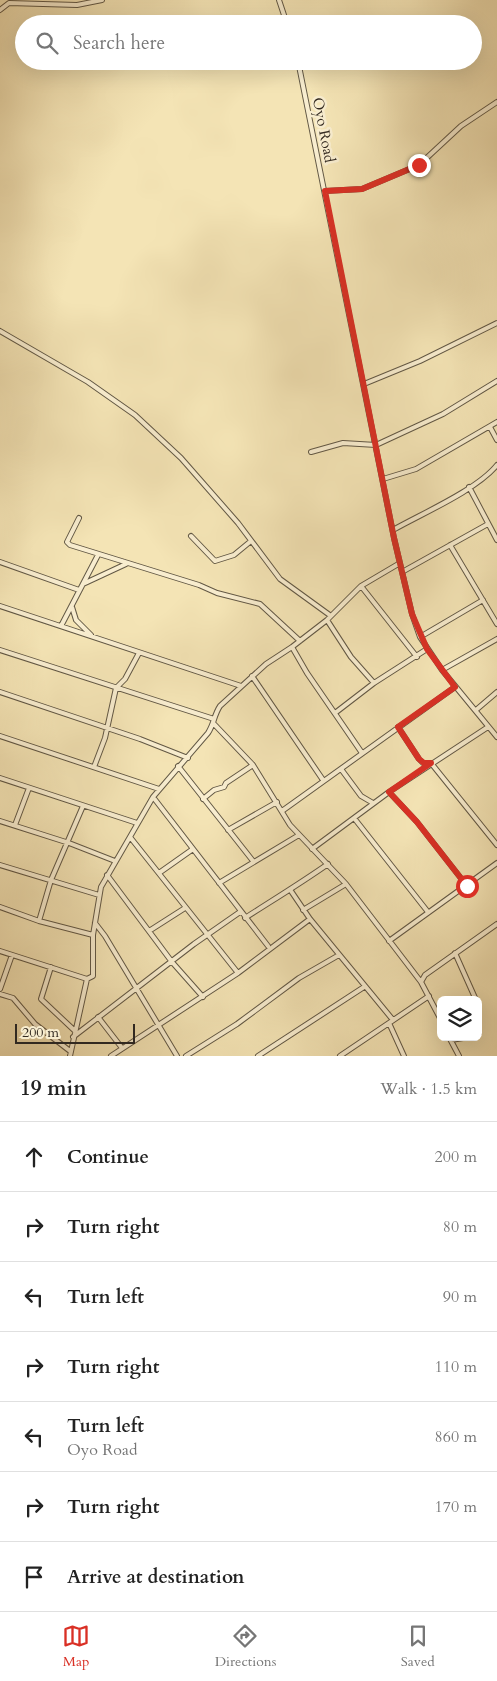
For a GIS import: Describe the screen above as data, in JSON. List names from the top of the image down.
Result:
{
  "streets": {
    "street": ["Oyo Road"]
  },
  "scale_bar": "200 m",
  "page": {
    "search": "Search here",
    "scale": "200 m",
    "heading": ["19 min", "Walk · 1.5 km"],
    "list": [
      ["Continue", "200 m"],
      ["Turn right", "80 m"],
      ["Turn left", "90 m"],
      ["Turn right", "110 m"],
      ["Turn left", "Oyo Road", "860 m"],
      ["Turn right", "170 m"],
      "Arrive at destination"
    ],
    "nav": ["Map", "Directions", "Saved"]
  }
}
